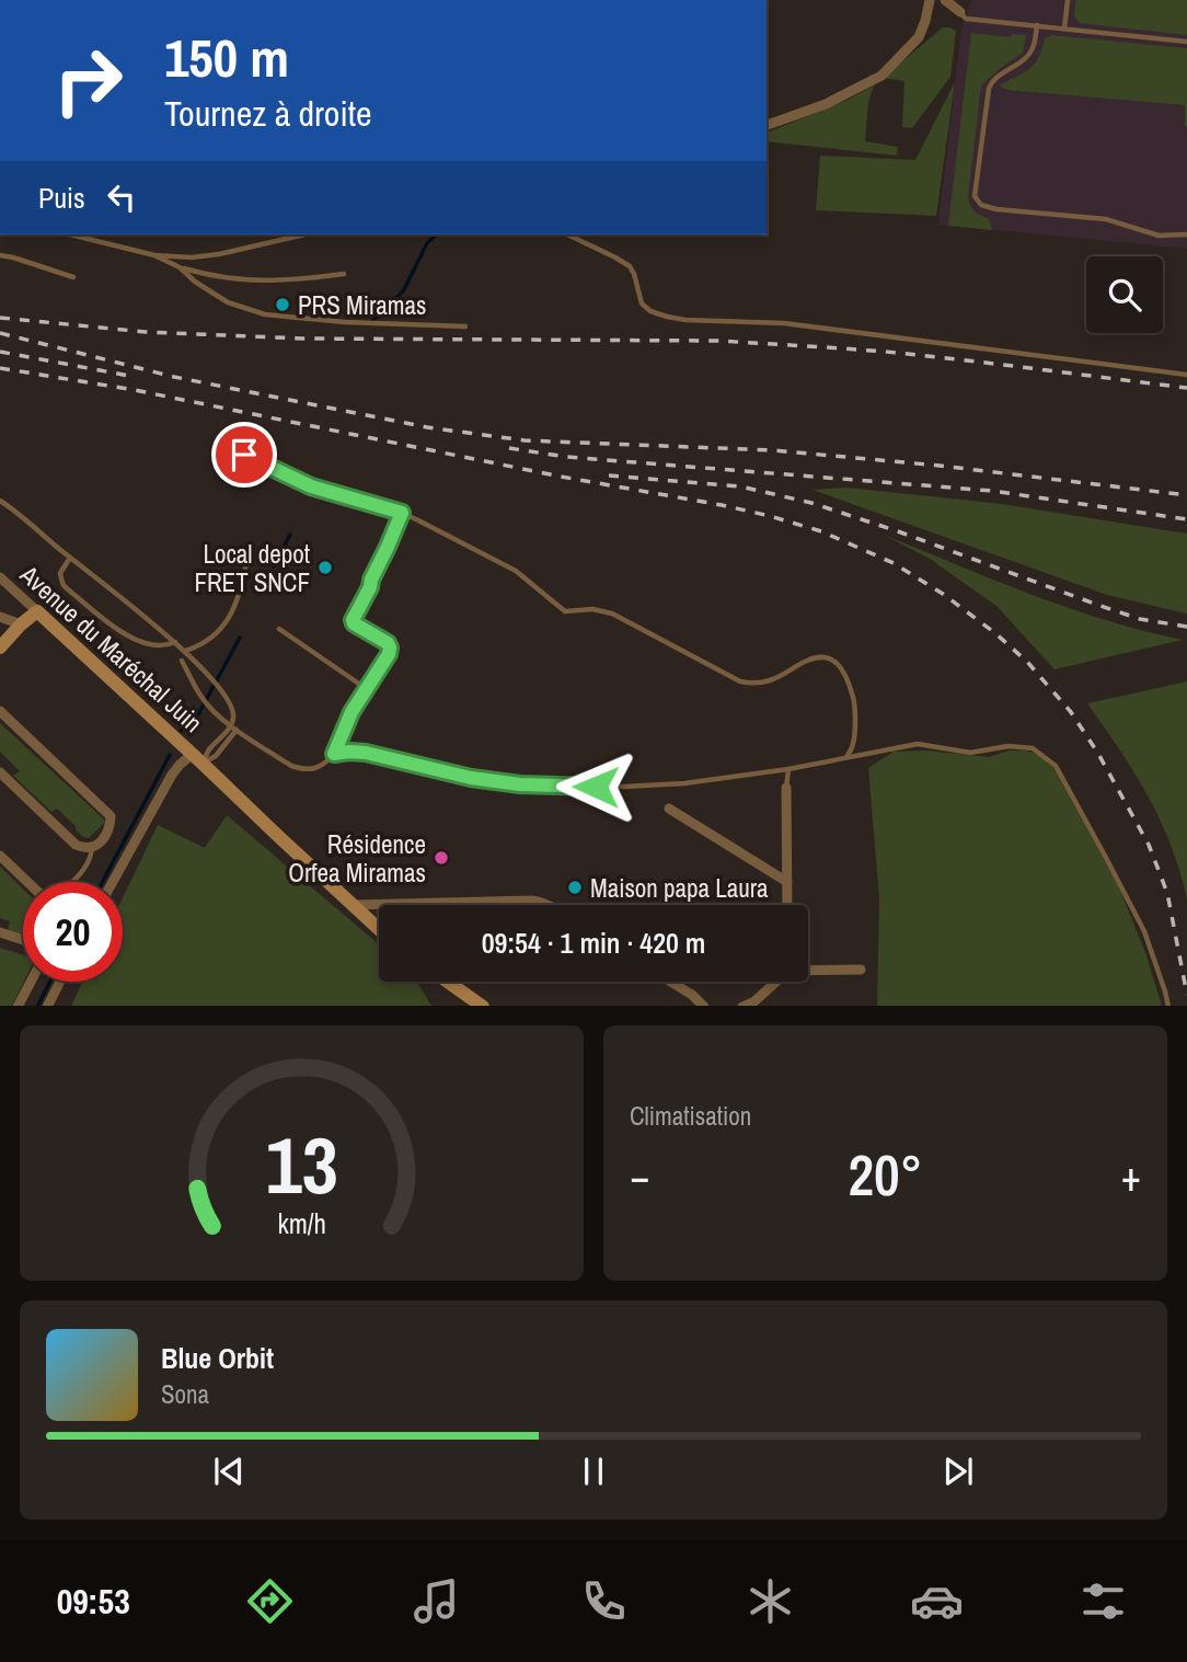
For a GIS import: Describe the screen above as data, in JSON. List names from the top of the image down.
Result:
{
  "streets": {
    "main road": ["Avenue du Maréchal Juin"]
  },
  "places": [
    "PRS Miramas",
    "Local depot FRET SNCF",
    "Résidence Orfea Miramas",
    "Maison papa Laura"
  ],
  "page": {
    "turn": ["150 m", "Tournez à droite"],
    "then": "Puis",
    "limit": "20",
    "trip": "09:54 · 1 min · 420 m",
    "tile": "Climatisation",
    "heat": ["−", "20°", "+"],
    "song": ["Blue Orbit", "Sona"],
    "tabs": "09:53",
    "gauge": ["13", "km/h"]
  }
}
